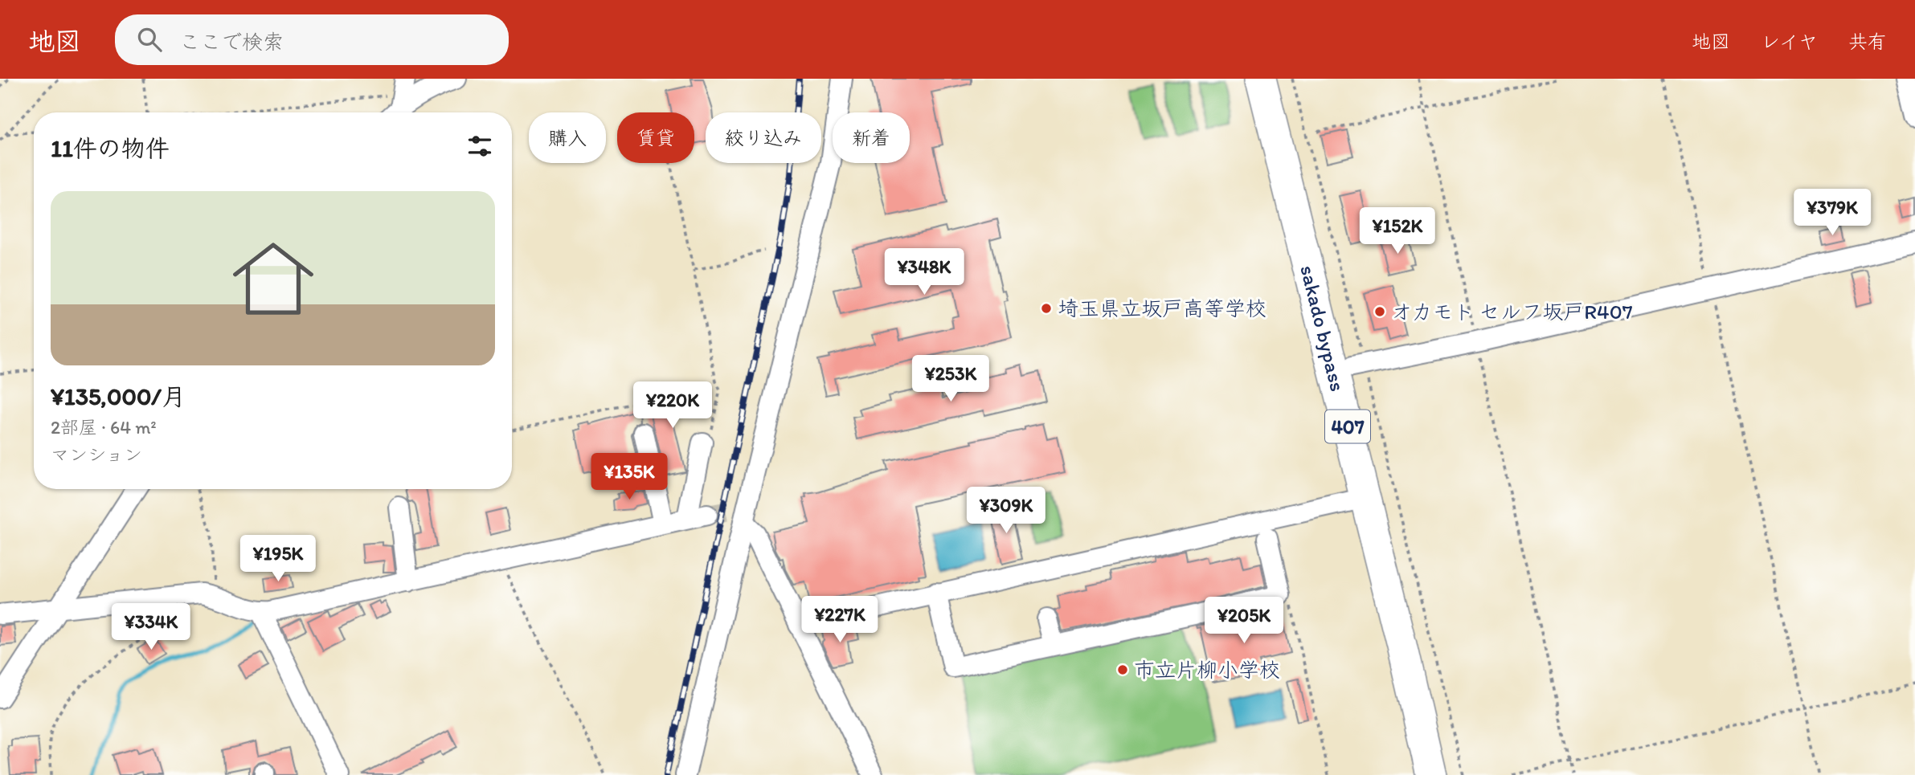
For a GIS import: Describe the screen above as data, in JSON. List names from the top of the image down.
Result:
{
  "streets": {
    "highway": ["sakado bypass", "407"]
  },
  "places": ["埼玉県立坂戸高等学校", "オカモト セルフ坂戸R407", "市立片柳小学校"],
  "page": {
    "header": "地図",
    "search": "ここで検索",
    "nav": ["地図", "レイヤ", "共有"],
    "chip": [
      "購入",
      "賃貸",
      "絞り込み",
      "新着"
    ],
    "heading": "11件の物件",
    "list": [
      {
        "name": "¥135,000/月",
        "note": "2部屋 · 64 m² · マンション"
      }
    ],
    "price": [
      "¥379K",
      "¥152K",
      "¥348K",
      "¥253K",
      "¥220K",
      "¥135K",
      "¥309K",
      "¥195K",
      "¥227K",
      "¥205K",
      "¥334K"
    ]
  }
}
